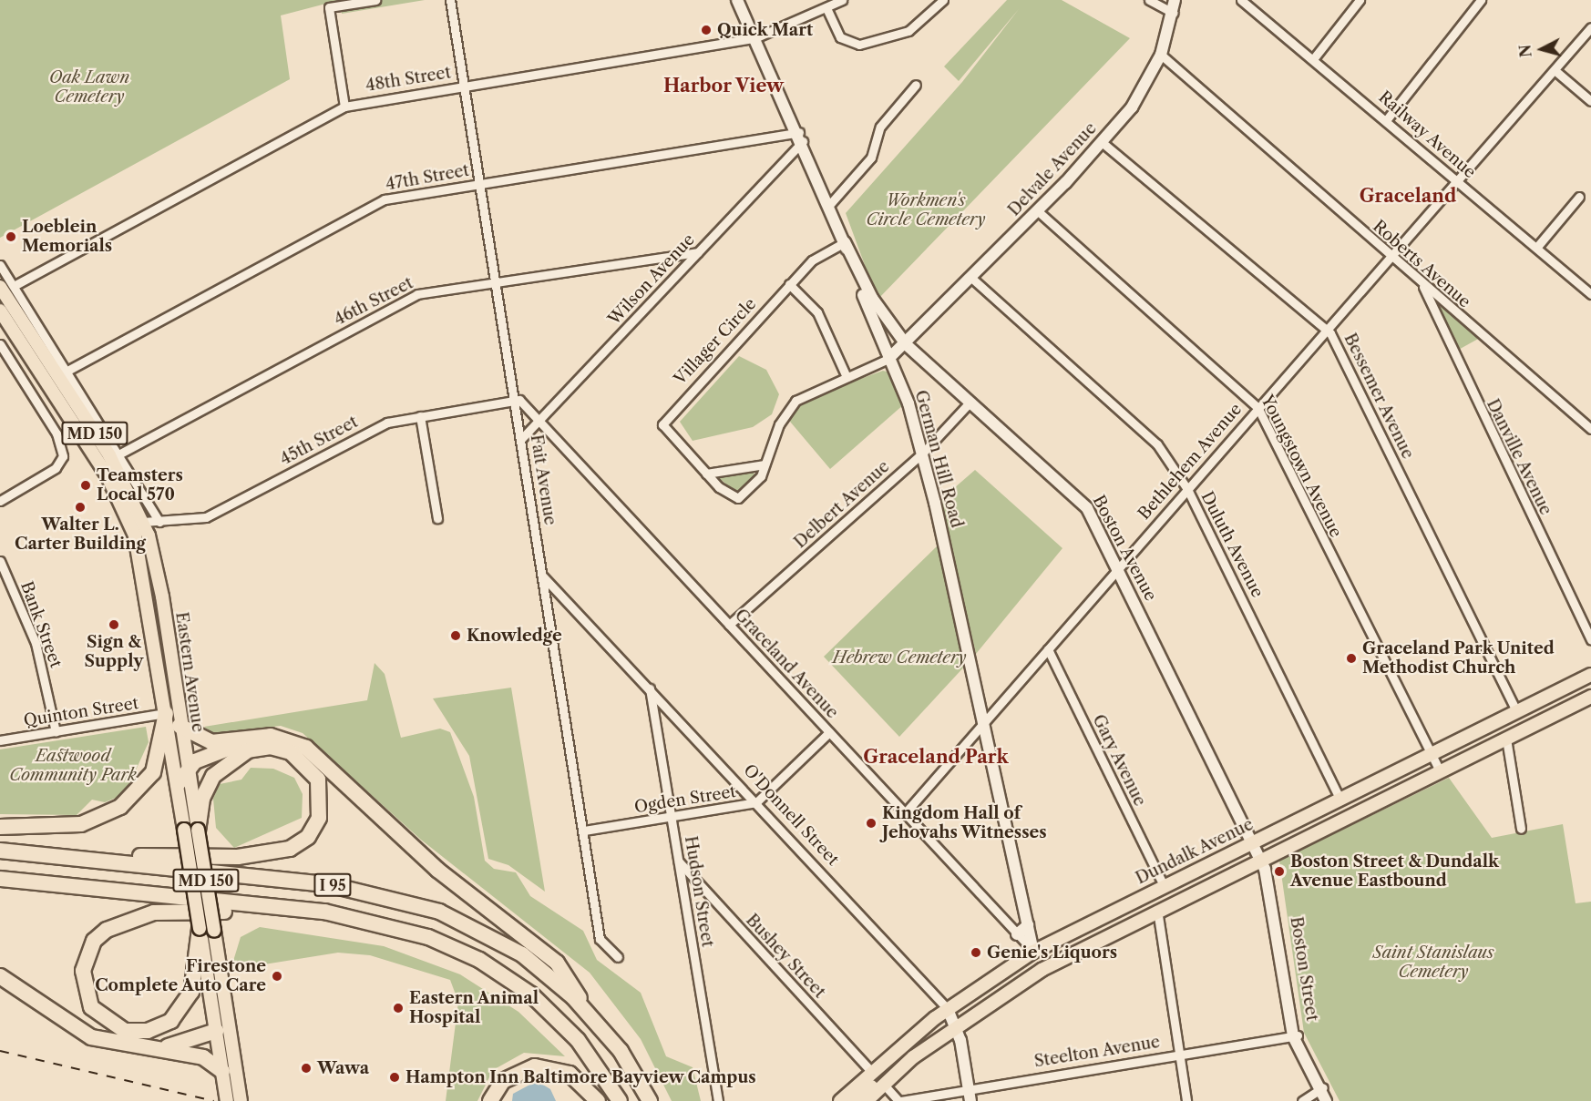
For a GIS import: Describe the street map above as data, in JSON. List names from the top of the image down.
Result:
{
  "streets": {
    "highway": ["I 95"],
    "main road": ["MD 150", "Eastern Avenue", "Dundalk Avenue"],
    "street": [
      "48th Street",
      "Railway Avenue",
      "Delvale Avenue",
      "47th Street",
      "Roberts Avenue",
      "Wilson Avenue",
      "46th Street",
      "Villager Circle",
      "Bessemer Avenue",
      "45th Street",
      "Danville Avenue",
      "German Hill Road",
      "Bethlehem Avenue",
      "Youngstown Avenue",
      "Fait Avenue",
      "Delbert Avenue",
      "Duluth Avenue",
      "Boston Avenue",
      "Bank Street",
      "Graceland Avenue",
      "Quinton Street",
      "Gary Avenue",
      "Ogden Street",
      "O'Donnell Street",
      "Hudson Street",
      "Bushey Street",
      "Boston Street",
      "Steelton Avenue"
    ]
  },
  "crossings": [
    ["48th Street", "German Hill Road"],
    ["48th Street", "Fait Avenue"],
    ["48th Street", "Eastern Avenue"],
    ["Railway Avenue", "Bethlehem Avenue"],
    ["Delvale Avenue", "Roberts Avenue"],
    ["Delvale Avenue", "Villager Circle"],
    ["Delvale Avenue", "Bessemer Avenue"],
    ["Delvale Avenue", "German Hill Road"],
    ["Delvale Avenue", "Youngstown Avenue"],
    ["Delvale Avenue", "Duluth Avenue"],
    ["Delvale Avenue", "Boston Avenue"],
    ["47th Street", "Wilson Avenue"],
    ["47th Street", "German Hill Road"],
    ["47th Street", "Fait Avenue"],
    ["47th Street", "Eastern Avenue"],
    ["Roberts Avenue", "Danville Avenue"],
    ["Roberts Avenue", "Bethlehem Avenue"],
    ["Wilson Avenue", "46th Street"],
    ["Wilson Avenue", "German Hill Road"],
    ["Wilson Avenue", "Fait Avenue"],
    ["Wilson Avenue", "Graceland Avenue"],
    ["46th Street", "Fait Avenue"],
    ["46th Street", "Eastern Avenue"],
    ["Villager Circle", "German Hill Road"],
    ["Villager Circle", "Boston Avenue"],
    ["Bessemer Avenue", "Bethlehem Avenue"],
    ["Bessemer Avenue", "Dundalk Avenue"],
    ["45th Street", "Fait Avenue"],
    ["45th Street", "Graceland Avenue"],
    ["45th Street", "Eastern Avenue"],
    ["German Hill Road", "Bethlehem Avenue"],
    ["German Hill Road", "Delbert Avenue"],
    ["German Hill Road", "Boston Avenue"],
    ["German Hill Road", "Graceland Avenue"],
    ["German Hill Road", "Dundalk Avenue"],
    ["Bethlehem Avenue", "Youngstown Avenue"],
    ["Bethlehem Avenue", "Duluth Avenue"],
    ["Bethlehem Avenue", "Boston Avenue"],
    ["Bethlehem Avenue", "Graceland Avenue"],
    ["Bethlehem Avenue", "Gary Avenue"],
    ["Youngstown Avenue", "Dundalk Avenue"],
    ["Fait Avenue", "Graceland Avenue"],
    ["Fait Avenue", "Ogden Street"],
    ["Fait Avenue", "O'Donnell Street"],
    ["Delbert Avenue", "Boston Avenue"],
    ["Delbert Avenue", "Graceland Avenue"],
    ["Duluth Avenue", "Dundalk Avenue"],
    ["Boston Avenue", "Dundalk Avenue"],
    ["Boston Avenue", "Boston Street"],
    ["Bank Street", "Quinton Street"],
    ["Graceland Avenue", "Ogden Street"],
    ["Graceland Avenue", "Dundalk Avenue"],
    ["Eastern Avenue", "Quinton Street"],
    ["Gary Avenue", "Dundalk Avenue"],
    ["Ogden Street", "O'Donnell Street"],
    ["Ogden Street", "Hudson Street"],
    ["O'Donnell Street", "Dundalk Avenue"],
    ["O'Donnell Street", "Hudson Street"],
    ["O'Donnell Street", "Steelton Avenue"],
    ["Dundalk Avenue", "Bushey Street"],
    ["Hudson Street", "Bushey Street"],
    ["Boston Street", "Steelton Avenue"]
  ],
  "districts": ["Harbor View", "Graceland", "Graceland Park"],
  "parks": [
    "Oak Lawn Cemetery",
    "Workmen's Circle Cemetery",
    "Hebrew Cemetery",
    "Eastwood Community Park",
    "Saint Stanislaus Cemetery"
  ],
  "places": [
    "Quick Mart",
    "Loeblein Memorials",
    "Teamsters Local 570",
    "Walter L. Carter Building",
    "Sign & Supply",
    "Knowledge",
    "Graceland Park United Methodist Church",
    "Kingdom Hall of Jehovahs Witnesses",
    "Boston Street & Dundalk Avenue Eastbound",
    "Genie's Liquors",
    "Firestone Complete Auto Care",
    "Eastern Animal Hospital",
    "Wawa",
    "Hampton Inn Baltimore Bayview Campus"
  ],
  "north": "left"
}
